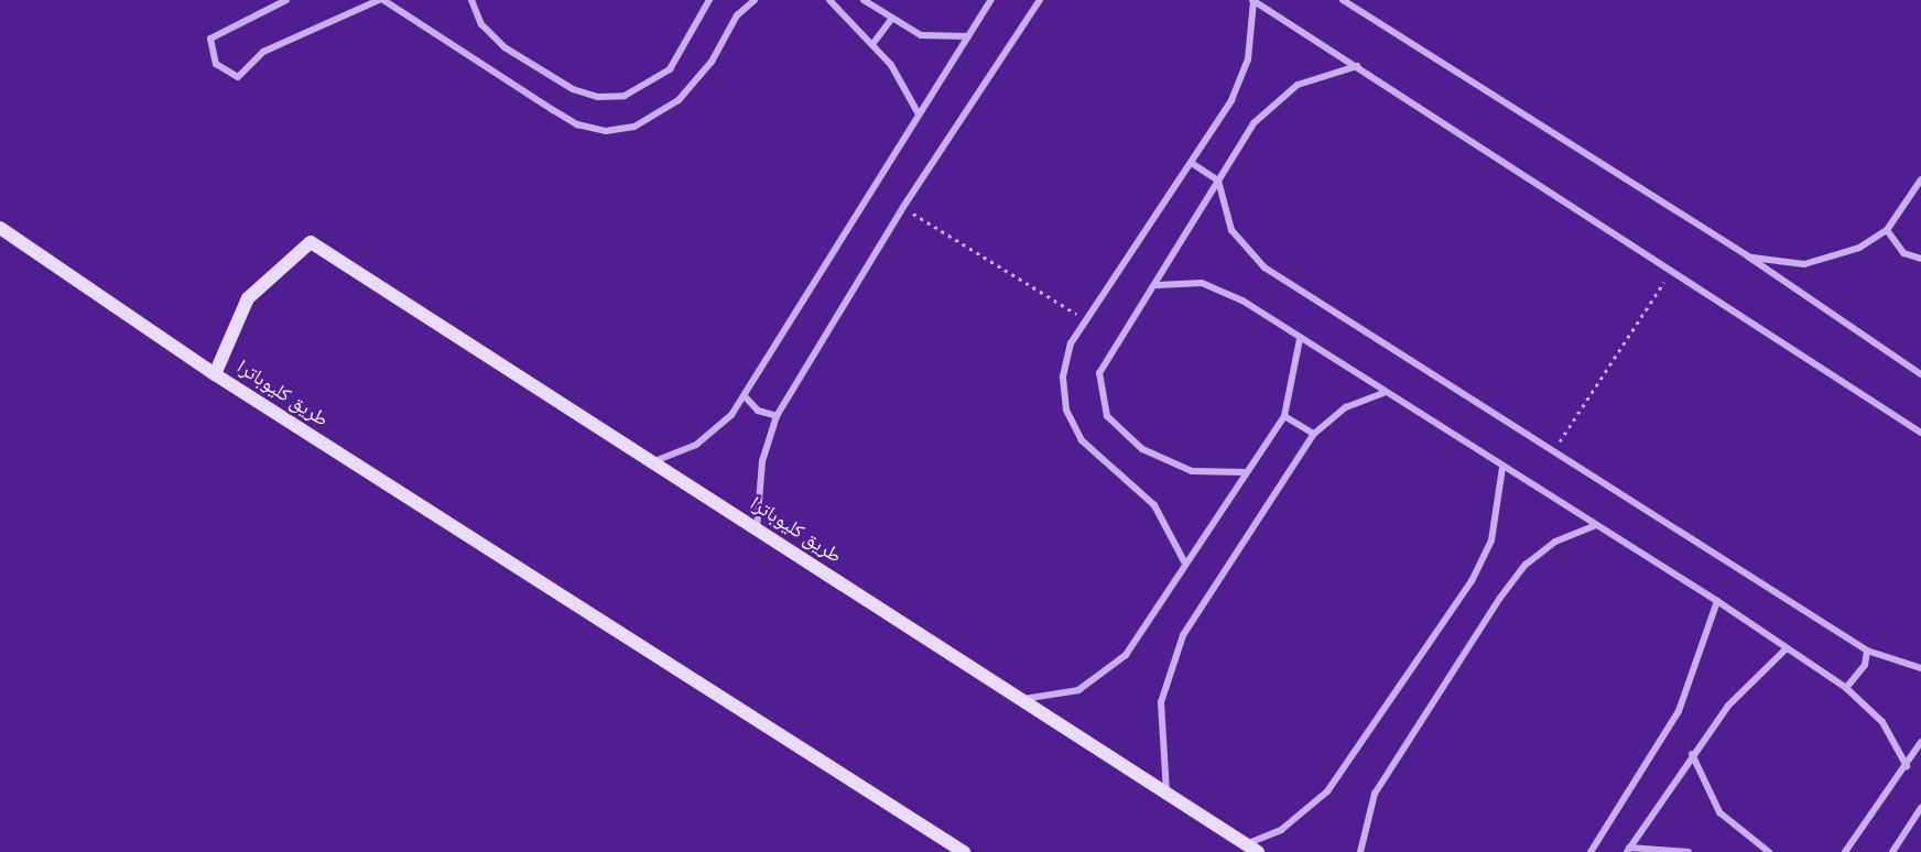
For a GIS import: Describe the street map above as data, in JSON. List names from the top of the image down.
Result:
{
  "streets": {
    "main road": ["طريق كليوباترا"]
  }
}
